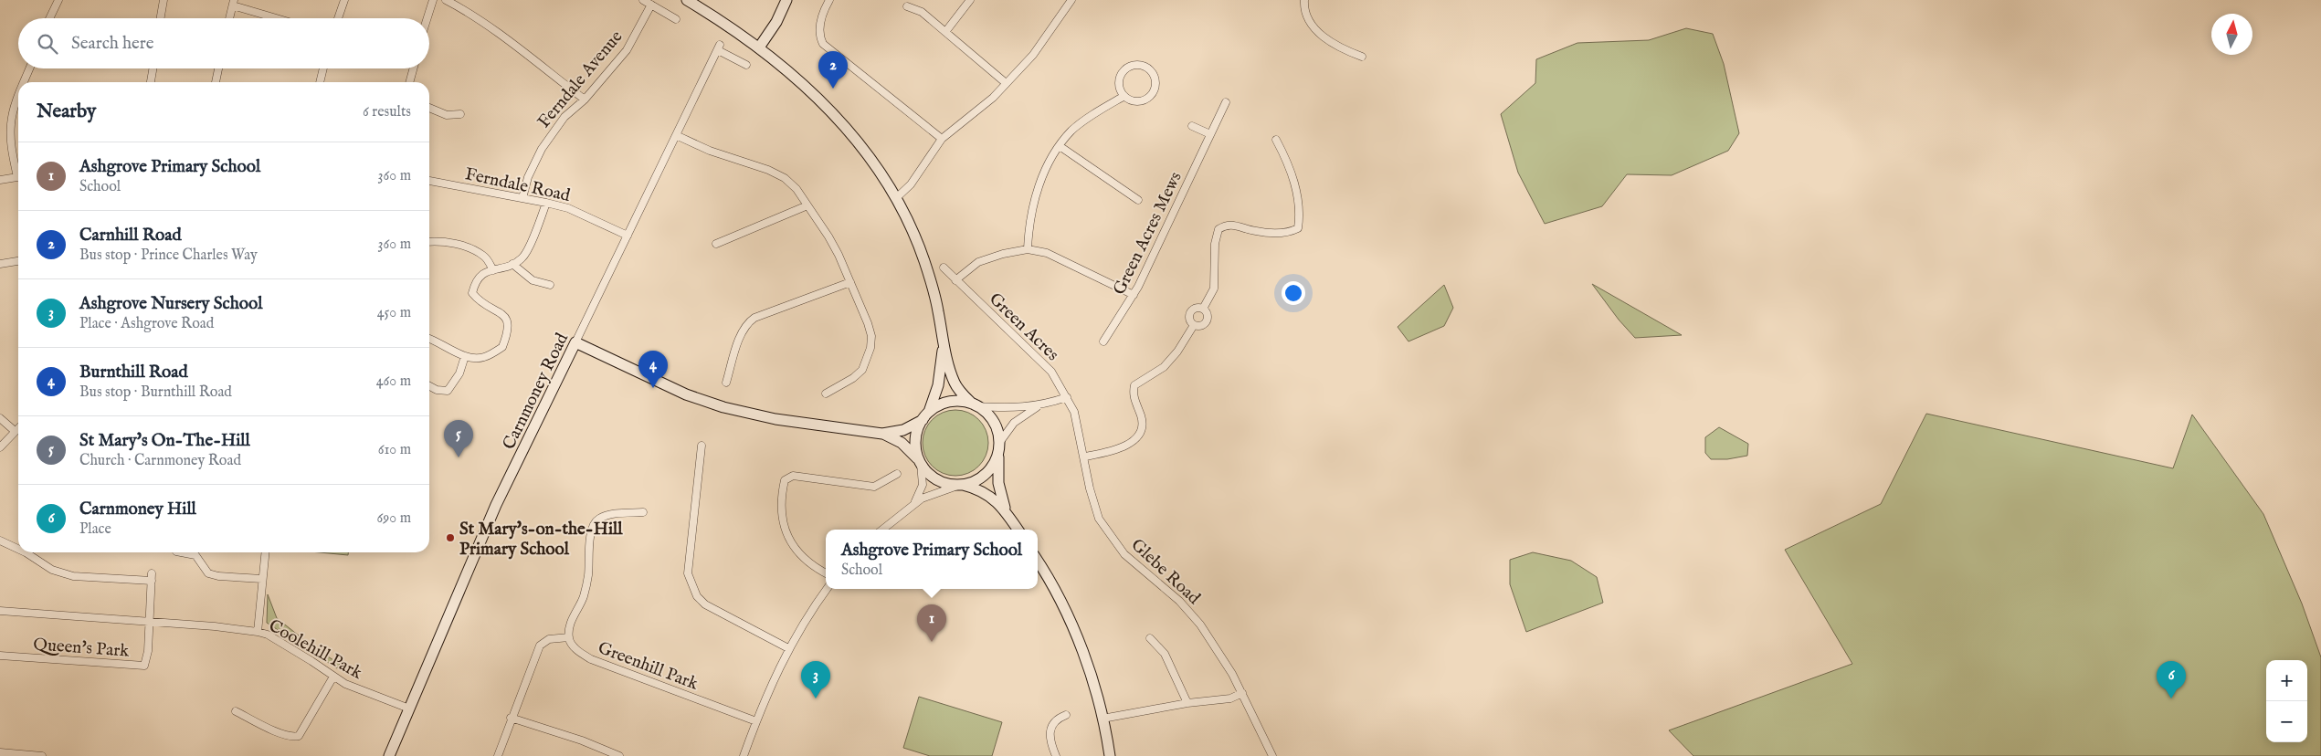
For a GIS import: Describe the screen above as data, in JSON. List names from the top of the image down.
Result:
{
  "streets": {
    "street": [
      "Ferndale Avenue",
      "Ferndale Road",
      "Green Acres Mews",
      "Green Acres",
      "Carnmoney Road",
      "Glebe Road",
      "Queen's Park",
      "Coolehill Park",
      "Greenhill Park"
    ]
  },
  "crossings": [
    ["Ferndale Avenue", "Ferndale Road"],
    ["Ferndale Road", "Carnmoney Road"],
    ["Green Acres", "Glebe Road"],
    ["Carnmoney Road", "Coolehill Park"],
    ["Queen's Park", "Coolehill Park"]
  ],
  "places": ["St Mary's-on-the-Hill Primary School"],
  "north": "top",
  "page": {
    "search": "Search here",
    "pins": [
      "2",
      "4",
      "5",
      "1",
      "3",
      "6"
    ],
    "heading": ["Nearby", "6 results"],
    "list": [
      {
        "mark": "1",
        "name": "Ashgrove Primary School",
        "note": "School",
        "value": "360 m"
      },
      {
        "mark": "2",
        "name": "Carnhill Road",
        "note": "Bus stop · Prince Charles Way",
        "value": "360 m"
      },
      {
        "mark": "3",
        "name": "Ashgrove Nursery School",
        "note": "Place · Ashgrove Road",
        "value": "450 m"
      },
      {
        "mark": "4",
        "name": "Burnthill Road",
        "note": "Bus stop · Burnthill Road",
        "value": "460 m"
      },
      {
        "mark": "5",
        "name": "St Mary's On-The-Hill",
        "note": "Church · Carnmoney Road",
        "value": "610 m"
      },
      {
        "mark": "6",
        "name": "Carnmoney Hill",
        "note": "Place",
        "value": "690 m"
      }
    ],
    "popup": ["Ashgrove Primary School", "School"],
    "map_buttons": ["+", "−"]
  }
}
